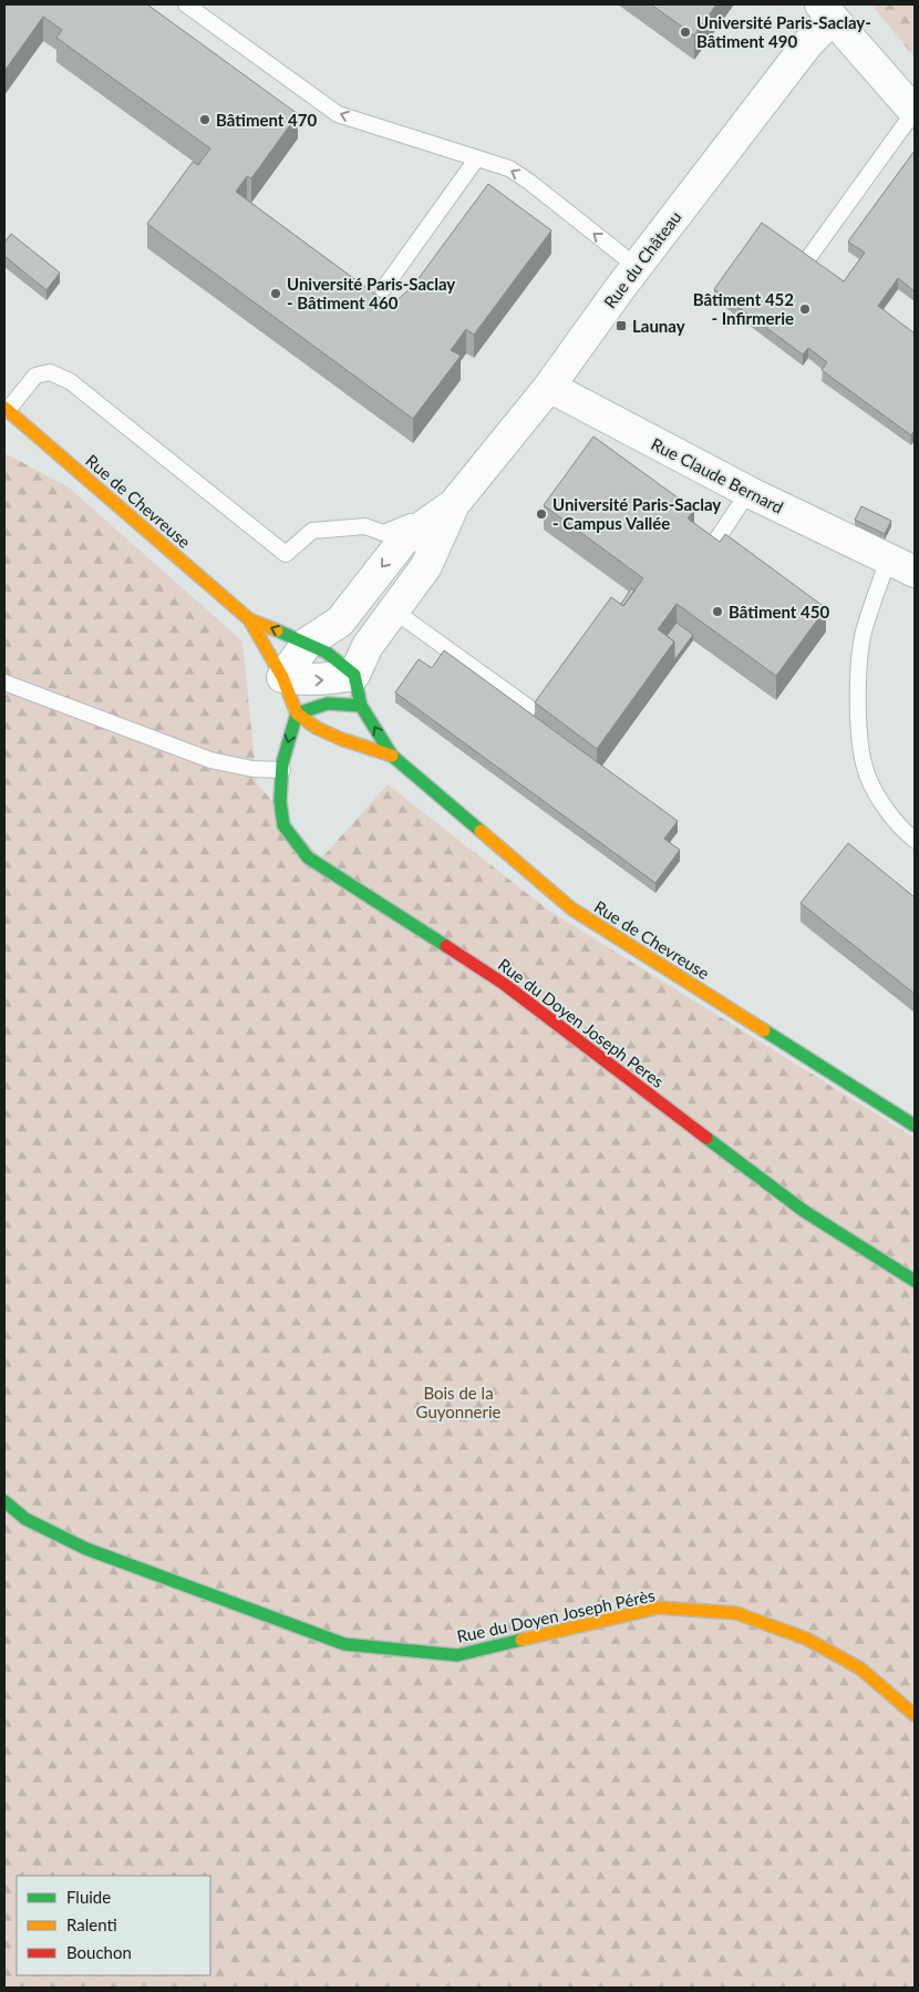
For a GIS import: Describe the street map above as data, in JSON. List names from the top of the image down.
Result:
{
  "streets": {
    "street": [
      "Rue du Château",
      "Rue Claude Bernard",
      "Rue de Chevreuse",
      "Rue du Doyen Joseph Peres",
      "Rue du Doyen Joseph Pérès"
    ]
  },
  "crossings": [
    ["Rue du Château", "Rue Claude Bernard"]
  ],
  "parks": ["Bois de la Guyonnerie"],
  "places": {
    "other": [
      "Université Paris-Saclay- Bâtiment 490",
      "Bâtiment 470",
      "Université Paris-Saclay - Bâtiment 460",
      "Bâtiment 452 - Infirmerie",
      "Université Paris-Saclay - Campus Vallée",
      "Bâtiment 450"
    ],
    "transit": ["Launay"]
  },
  "legend": ["Fluide", "Ralenti", "Bouchon"]
}
